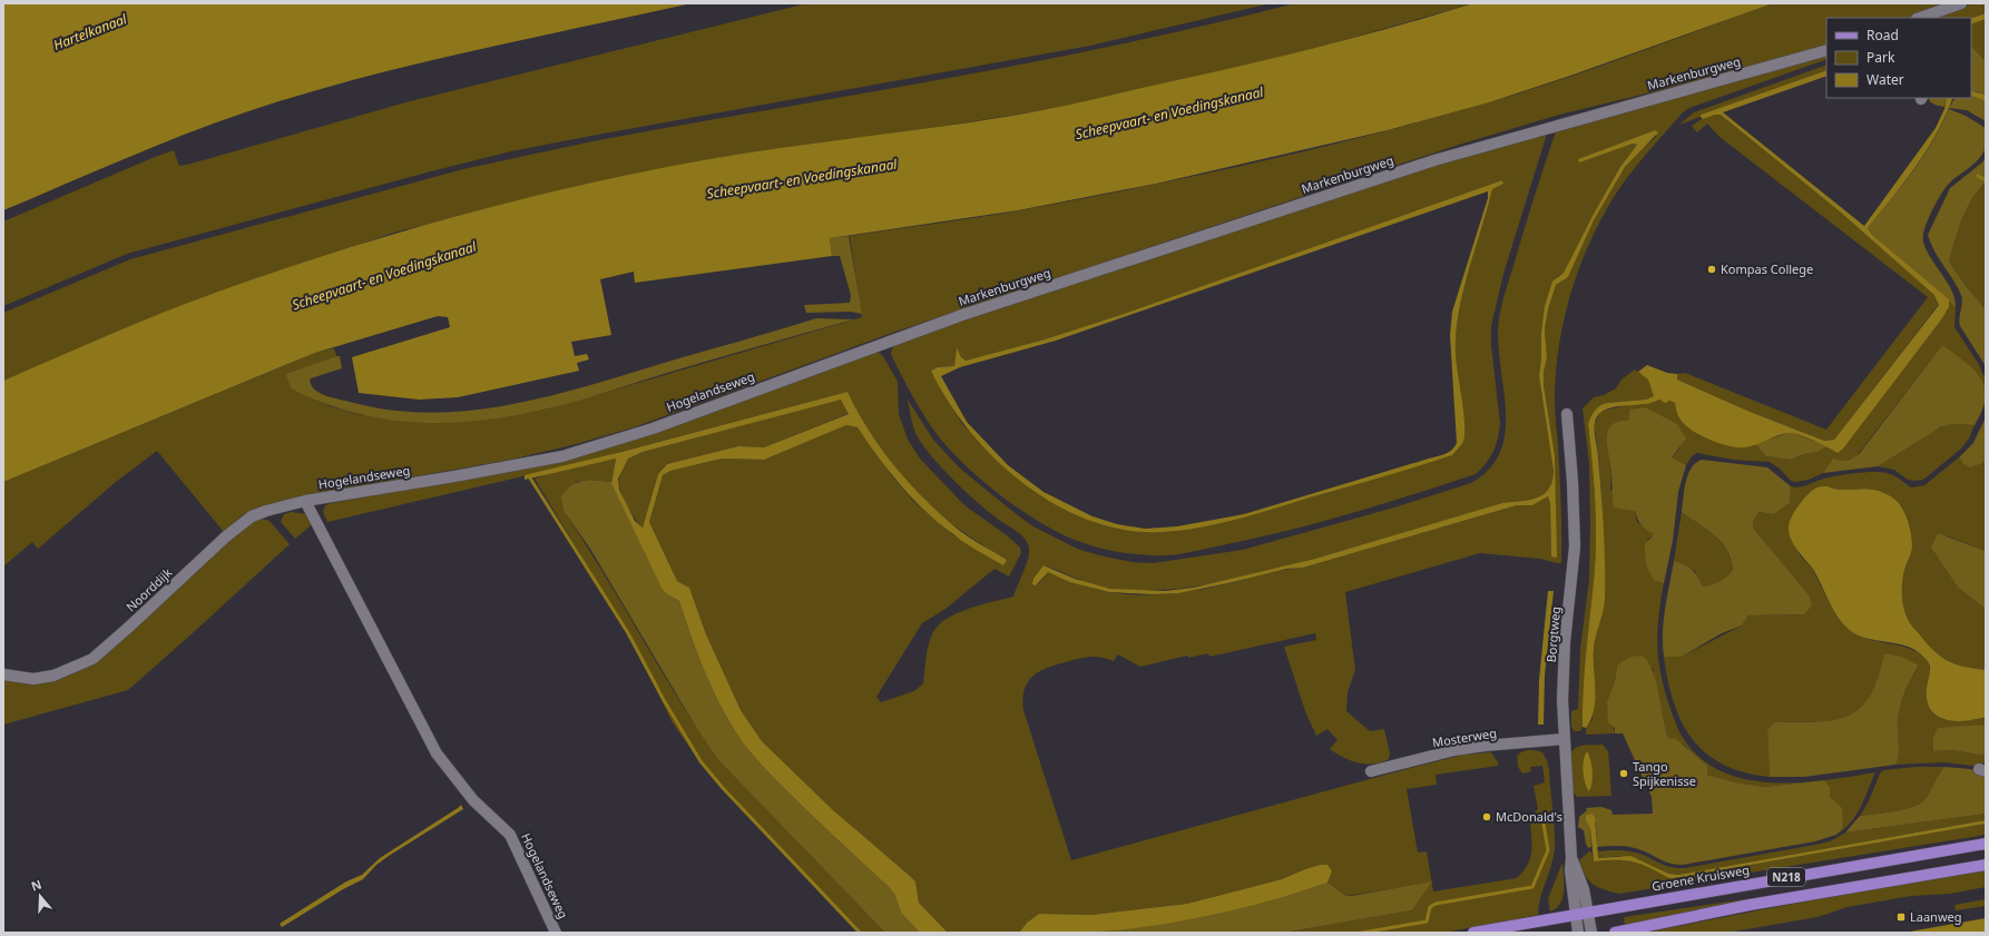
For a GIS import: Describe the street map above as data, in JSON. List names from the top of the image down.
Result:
{
  "streets": {
    "main road": ["N218", "Groene Kruisweg"],
    "street": [
      "Markenburgweg",
      "Hogelandseweg",
      "Noorddijk",
      "Borgtweg",
      "Mosterweg"
    ]
  },
  "crossings": [
    ["Markenburgweg", "Hogelandseweg"],
    ["Hogelandseweg", "Noorddijk"],
    ["Borgtweg", "Mosterweg"],
    ["Borgtweg", "Groene Kruisweg"]
  ],
  "water": ["Hartelkanaal", "Scheepvaart- en Voedingskanaal"],
  "places": {
    "other": ["Kompas College", "Tango Spijkenisse", "McDonald's"],
    "transit": ["Laanweg"]
  },
  "legend": ["Road", "Park", "Water"],
  "north": "top"
}
